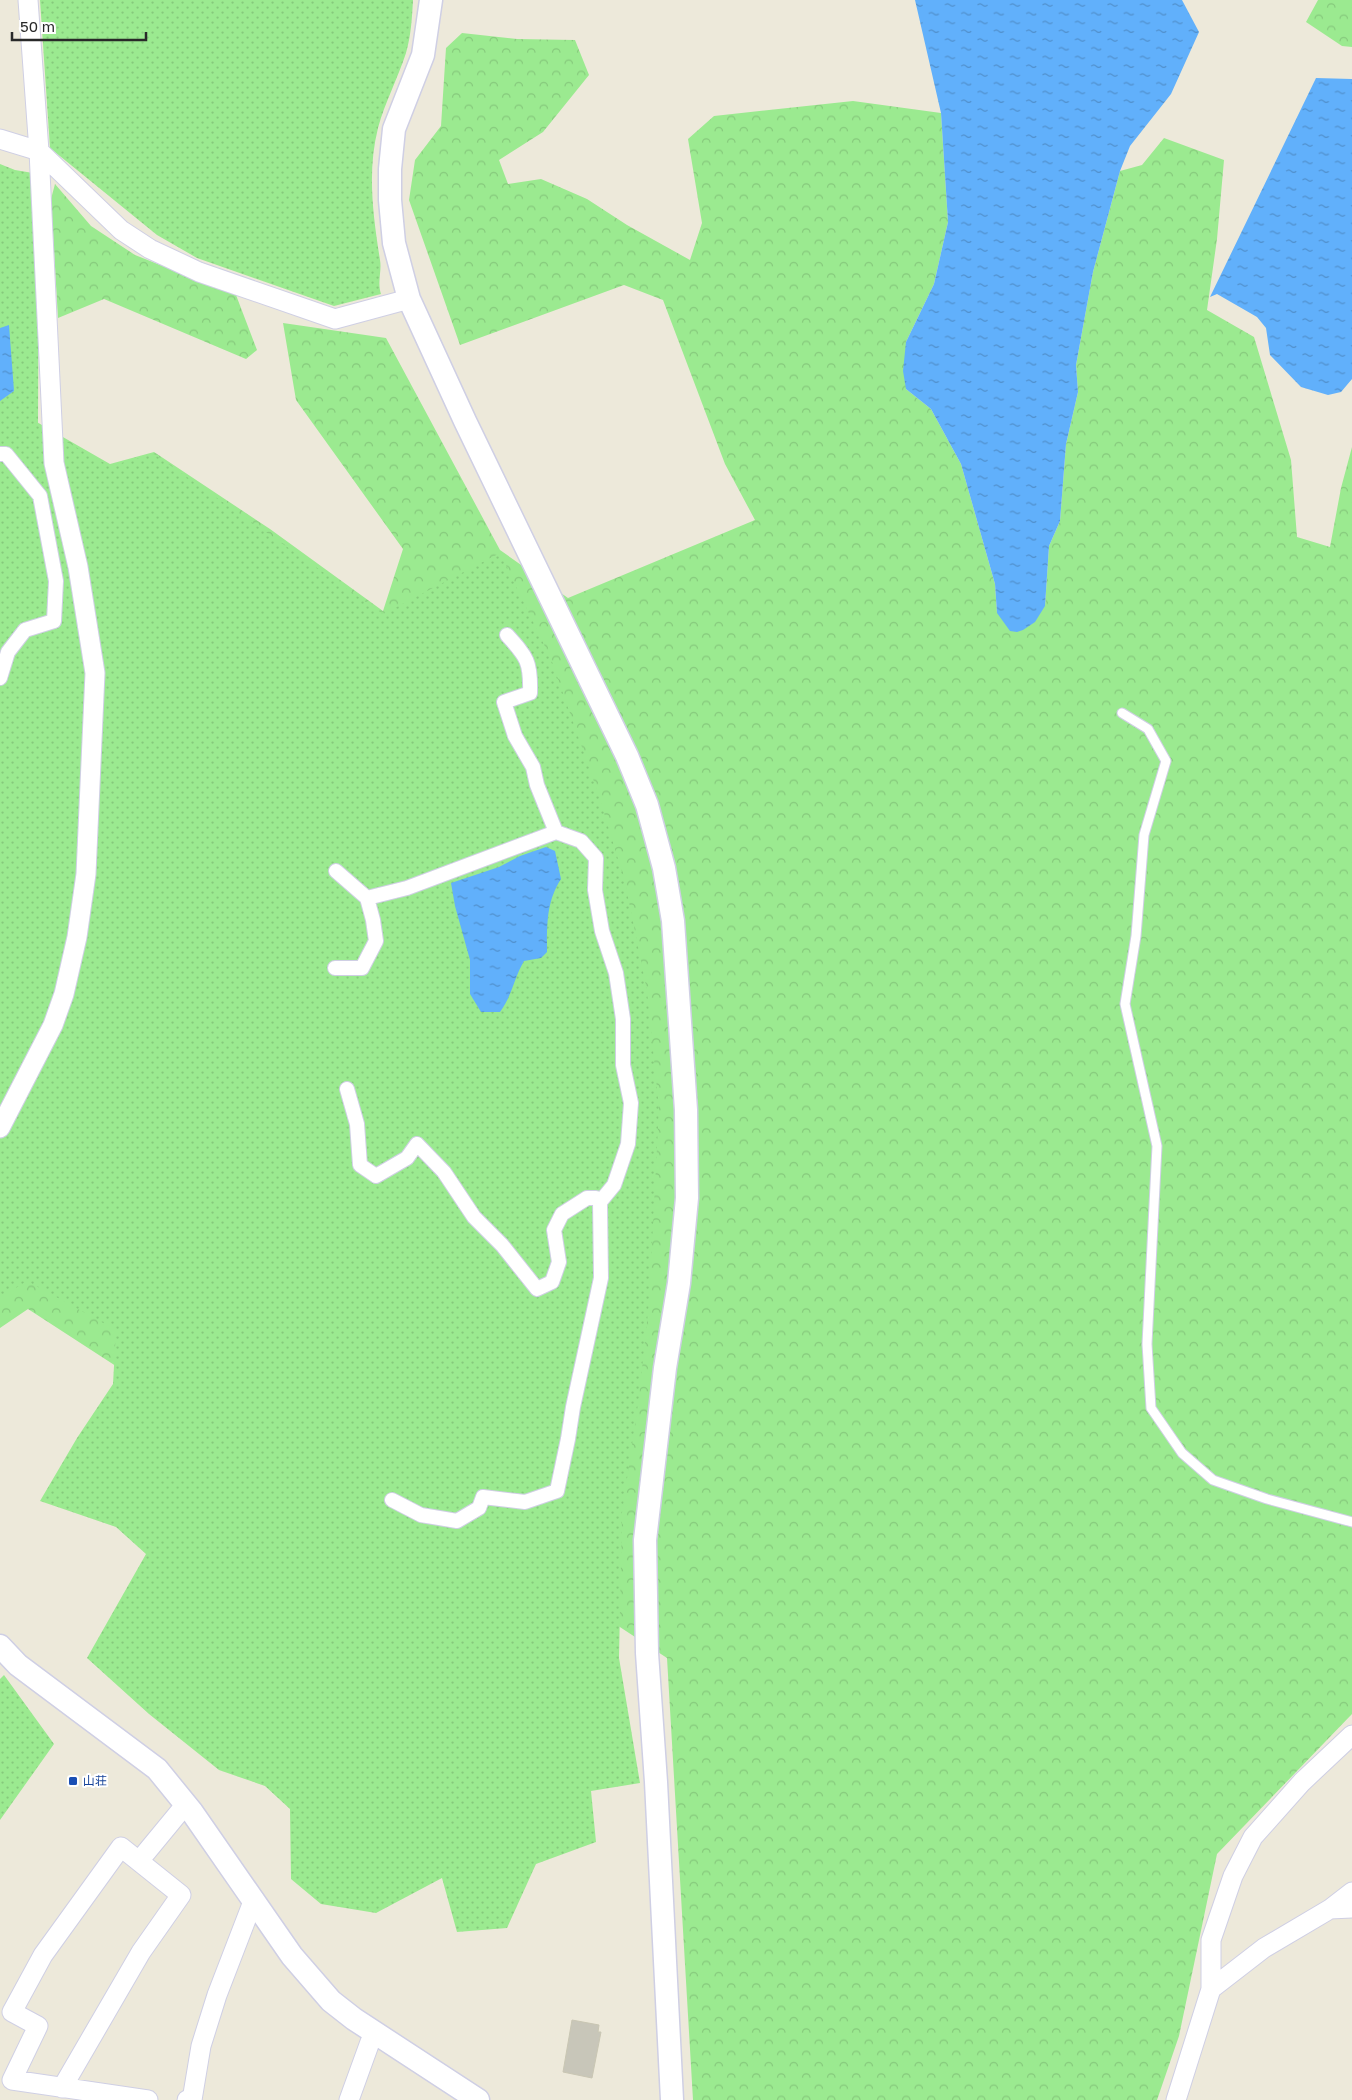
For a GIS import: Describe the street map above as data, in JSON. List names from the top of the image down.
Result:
{
  "places": {
    "transit": ["山荘"]
  },
  "scale_bar": "50 m"
}
